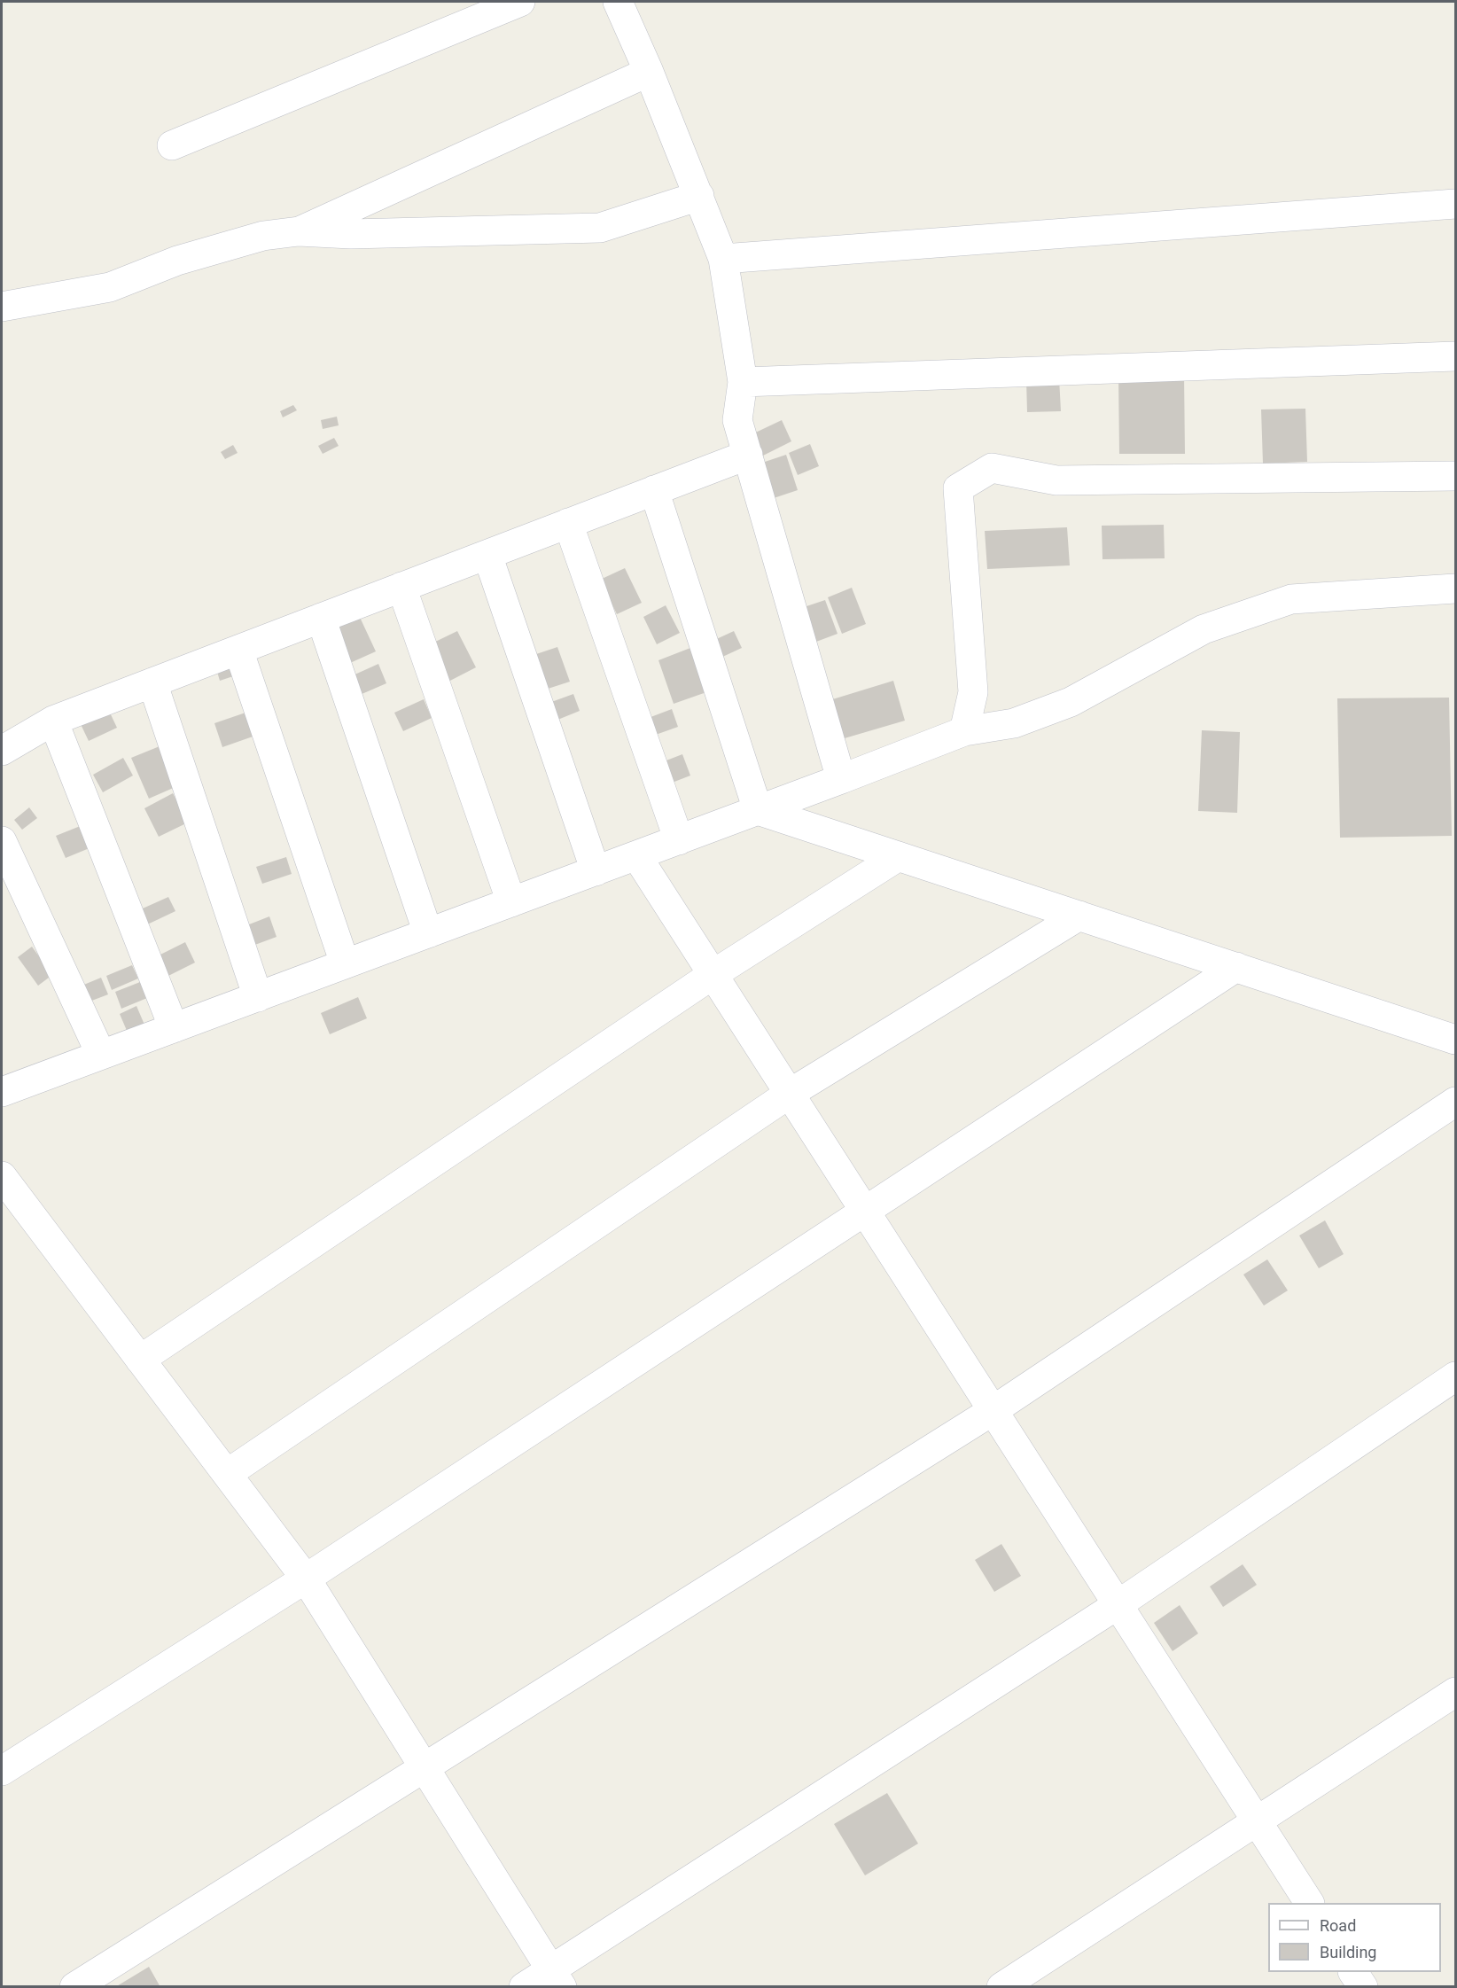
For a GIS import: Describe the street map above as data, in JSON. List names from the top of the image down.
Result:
{
  "legend": ["Road", "Building"]
}
